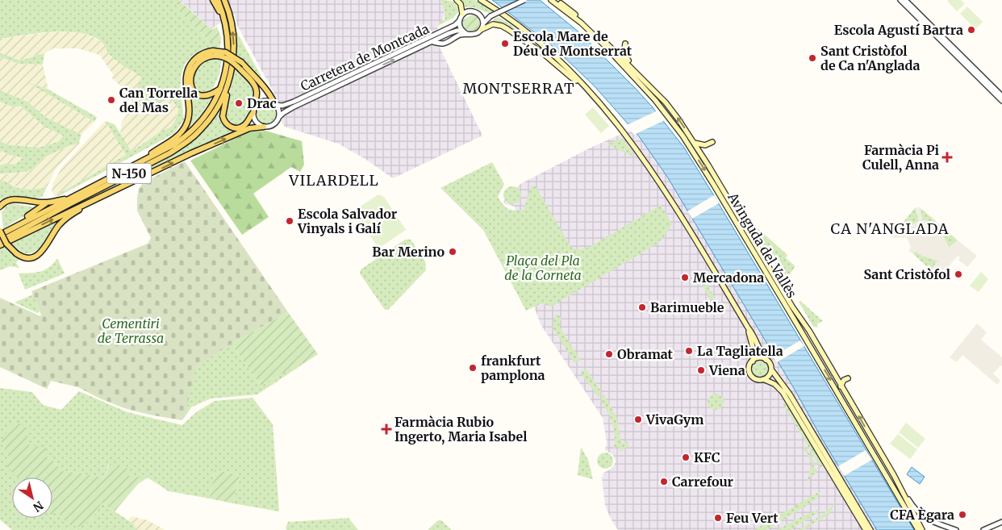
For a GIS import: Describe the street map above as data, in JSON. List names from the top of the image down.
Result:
{
  "streets": {
    "main road": ["N-150", "Avinguda del Vallès"],
    "street": ["Carretera de Montcada"]
  },
  "districts": ["MONTSERRAT", "VILARDELL", "CA N'ANGLADA"],
  "parks": ["Plaça del Pla de la Corneta", "Cementiri de Terrassa"],
  "places": {
    "other": [
      "Escola Agustí Bartra",
      "Escola Mare de Déu de Montserrat",
      "Sant Cristòfol de Ca n'Anglada",
      "Can Torrella del Mas",
      "Drac",
      "Escola Salvador Vinyals i Galí",
      "Bar Merino",
      "Sant Cristòfol",
      "Mercadona",
      "Barimueble",
      "La Tagliatella",
      "Obramat",
      "frankfurt pamplona",
      "Viena",
      "VivaGym",
      "KFC",
      "Carrefour",
      "CFA Ègara",
      "Feu Vert"
    ],
    "health": ["Farmàcia Pi Culell, Anna", "Farmàcia Rubio Ingerto, Maria Isabel"]
  },
  "north": "bottom right"
}
